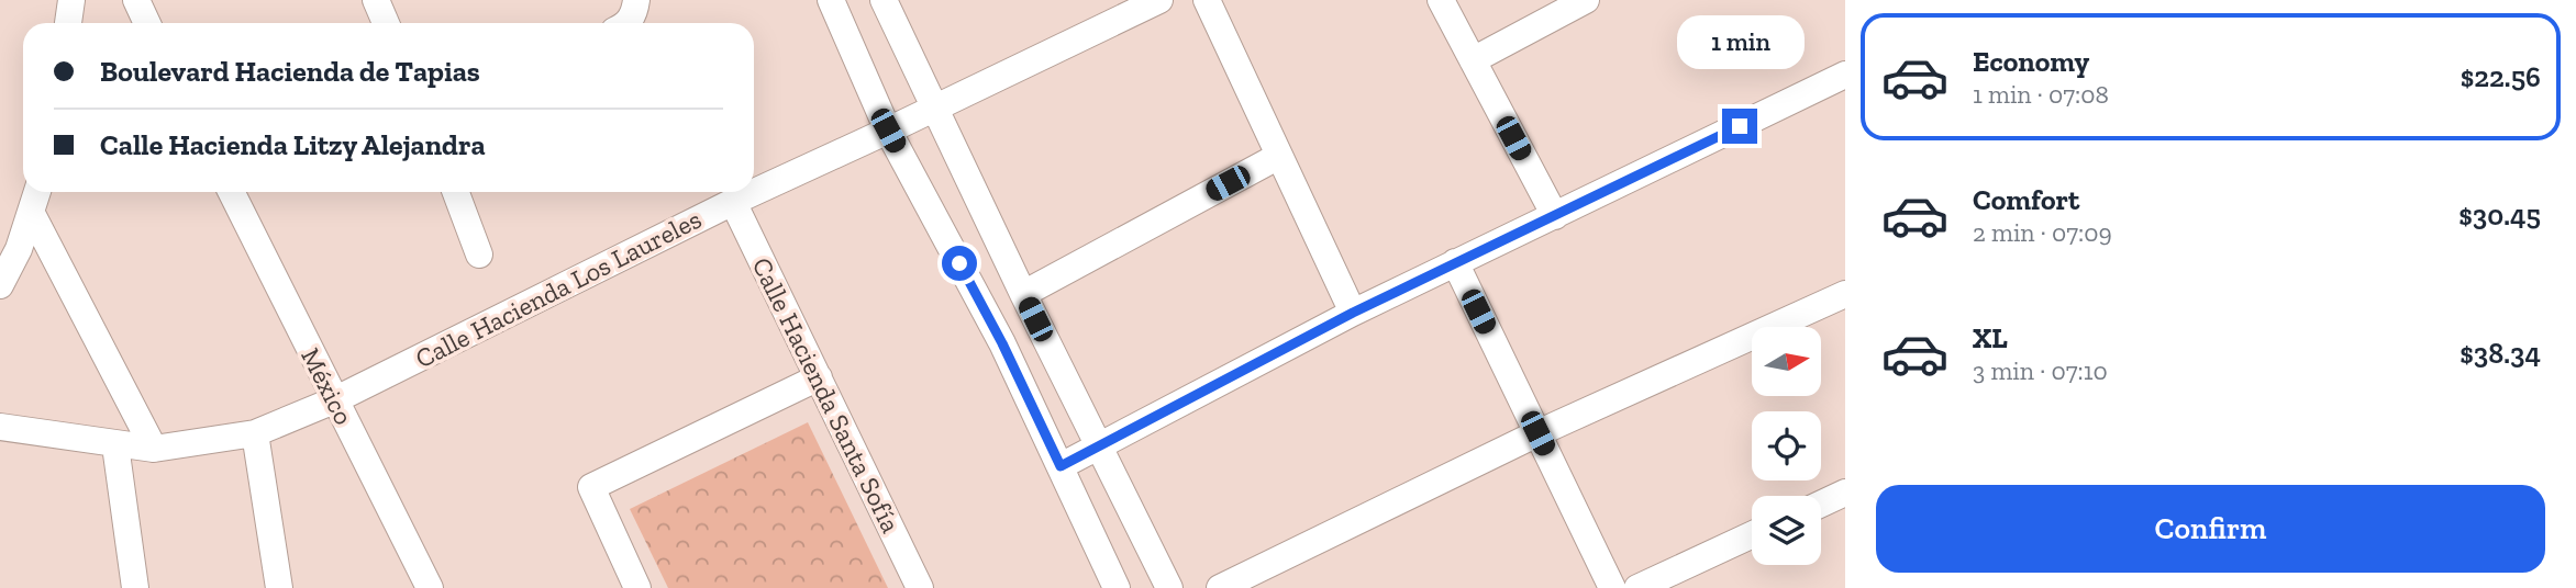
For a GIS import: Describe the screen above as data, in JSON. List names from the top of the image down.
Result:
{
  "streets": {
    "street": ["Calle Hacienda Los Laureles", "México", "Calle Hacienda Santa Sofía"]
  },
  "crossings": [
    ["Calle Hacienda Los Laureles", "México"],
    ["Calle Hacienda Los Laureles", "Calle Hacienda Santa Sofía"]
  ],
  "north": "right",
  "page": {
    "list": [
      {
        "name": "Economy",
        "note": "1 min · 07:08",
        "value": "$22.56"
      },
      {
        "name": "Comfort",
        "note": "2 min · 07:09",
        "value": "$30.45"
      },
      {
        "name": "XL",
        "note": "3 min · 07:10",
        "value": "$38.34"
      }
    ],
    "bubble": "1 min",
    "banner": ["Boulevard Hacienda de Tapias", "Calle Hacienda Litzy Alejandra"],
    "buttons": "Confirm"
  }
}
